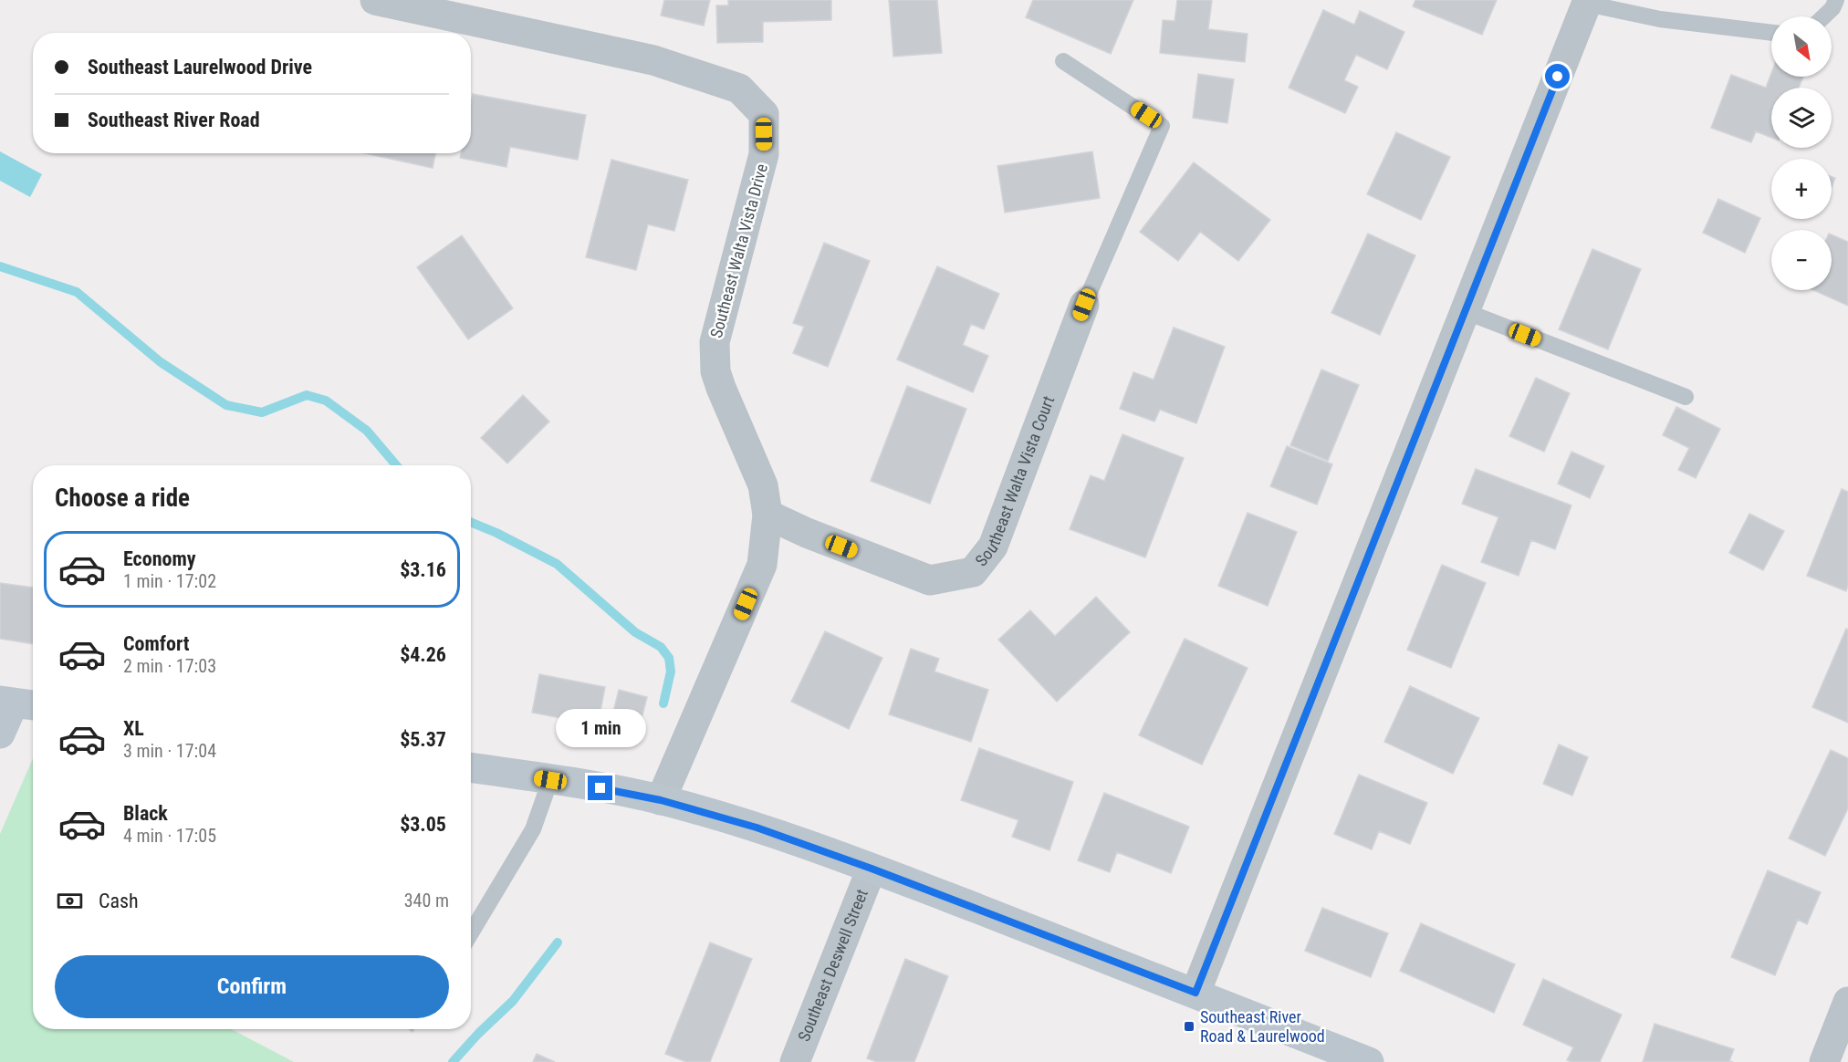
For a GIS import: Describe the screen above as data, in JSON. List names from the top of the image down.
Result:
{
  "streets": {
    "street": ["Southeast Walta Vista Drive", "Southeast Walta Vista Court", "Southeast Deswell Street"]
  },
  "crossings": [
    ["Southeast Walta Vista Drive", "Southeast Walta Vista Court"]
  ],
  "places": {
    "transit": ["Southeast River Road & Laurelwood"]
  },
  "north": "bottom right",
  "page": {
    "map_buttons": ["+", "−"],
    "banner": ["Southeast Laurelwood Drive", "Southeast River Road"],
    "heading": "Choose a ride",
    "list": [
      {
        "name": "Economy",
        "note": "1 min · 17:02",
        "value": "$3.16"
      },
      {
        "name": "Comfort",
        "note": "2 min · 17:03",
        "value": "$4.26"
      },
      {
        "name": "XL",
        "note": "3 min · 17:04",
        "value": "$5.37"
      },
      {
        "name": "Black",
        "note": "4 min · 17:05",
        "value": "$3.05"
      }
    ],
    "bubble": "1 min",
    "pay": ["Cash", "340 m"],
    "buttons": "Confirm"
  }
}
